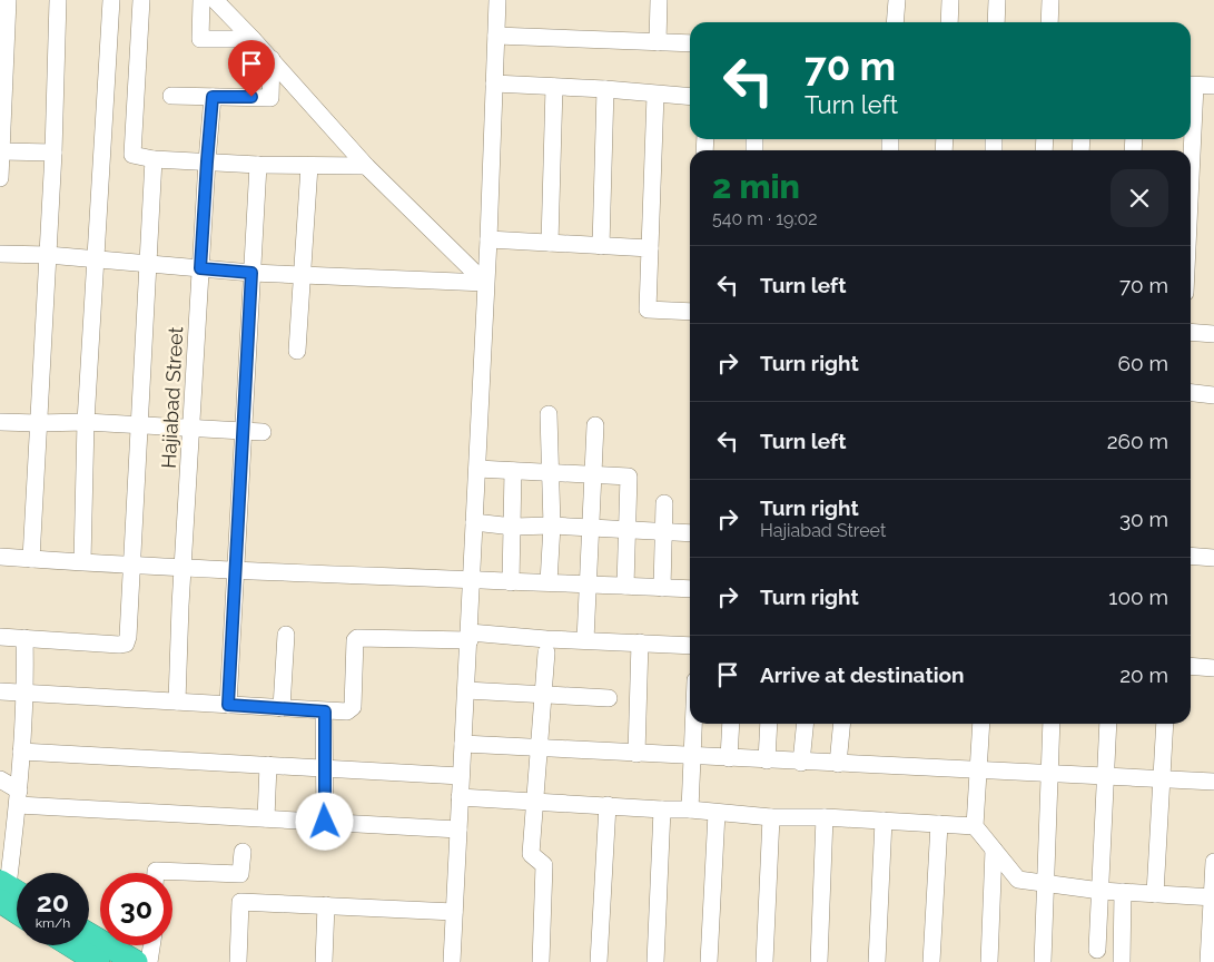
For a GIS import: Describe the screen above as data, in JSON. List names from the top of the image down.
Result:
{
  "streets": {
    "street": ["Hajiabad Street"]
  },
  "page": {
    "turn": ["70 m", "Turn left"],
    "heading": ["2 min", "540 m · 19:02"],
    "list": [
      {
        "name": "Turn left",
        "value": "70 m"
      },
      {
        "name": "Turn right",
        "value": "60 m"
      },
      {
        "name": "Turn left",
        "value": "260 m"
      },
      {
        "name": "Turn right",
        "note": "Hajiabad Street",
        "value": "30 m"
      },
      {
        "name": "Turn right",
        "value": "100 m"
      },
      {
        "name": "Arrive at destination",
        "value": "20 m"
      }
    ],
    "speed": "20 km/h",
    "limit": "30"
  }
}
